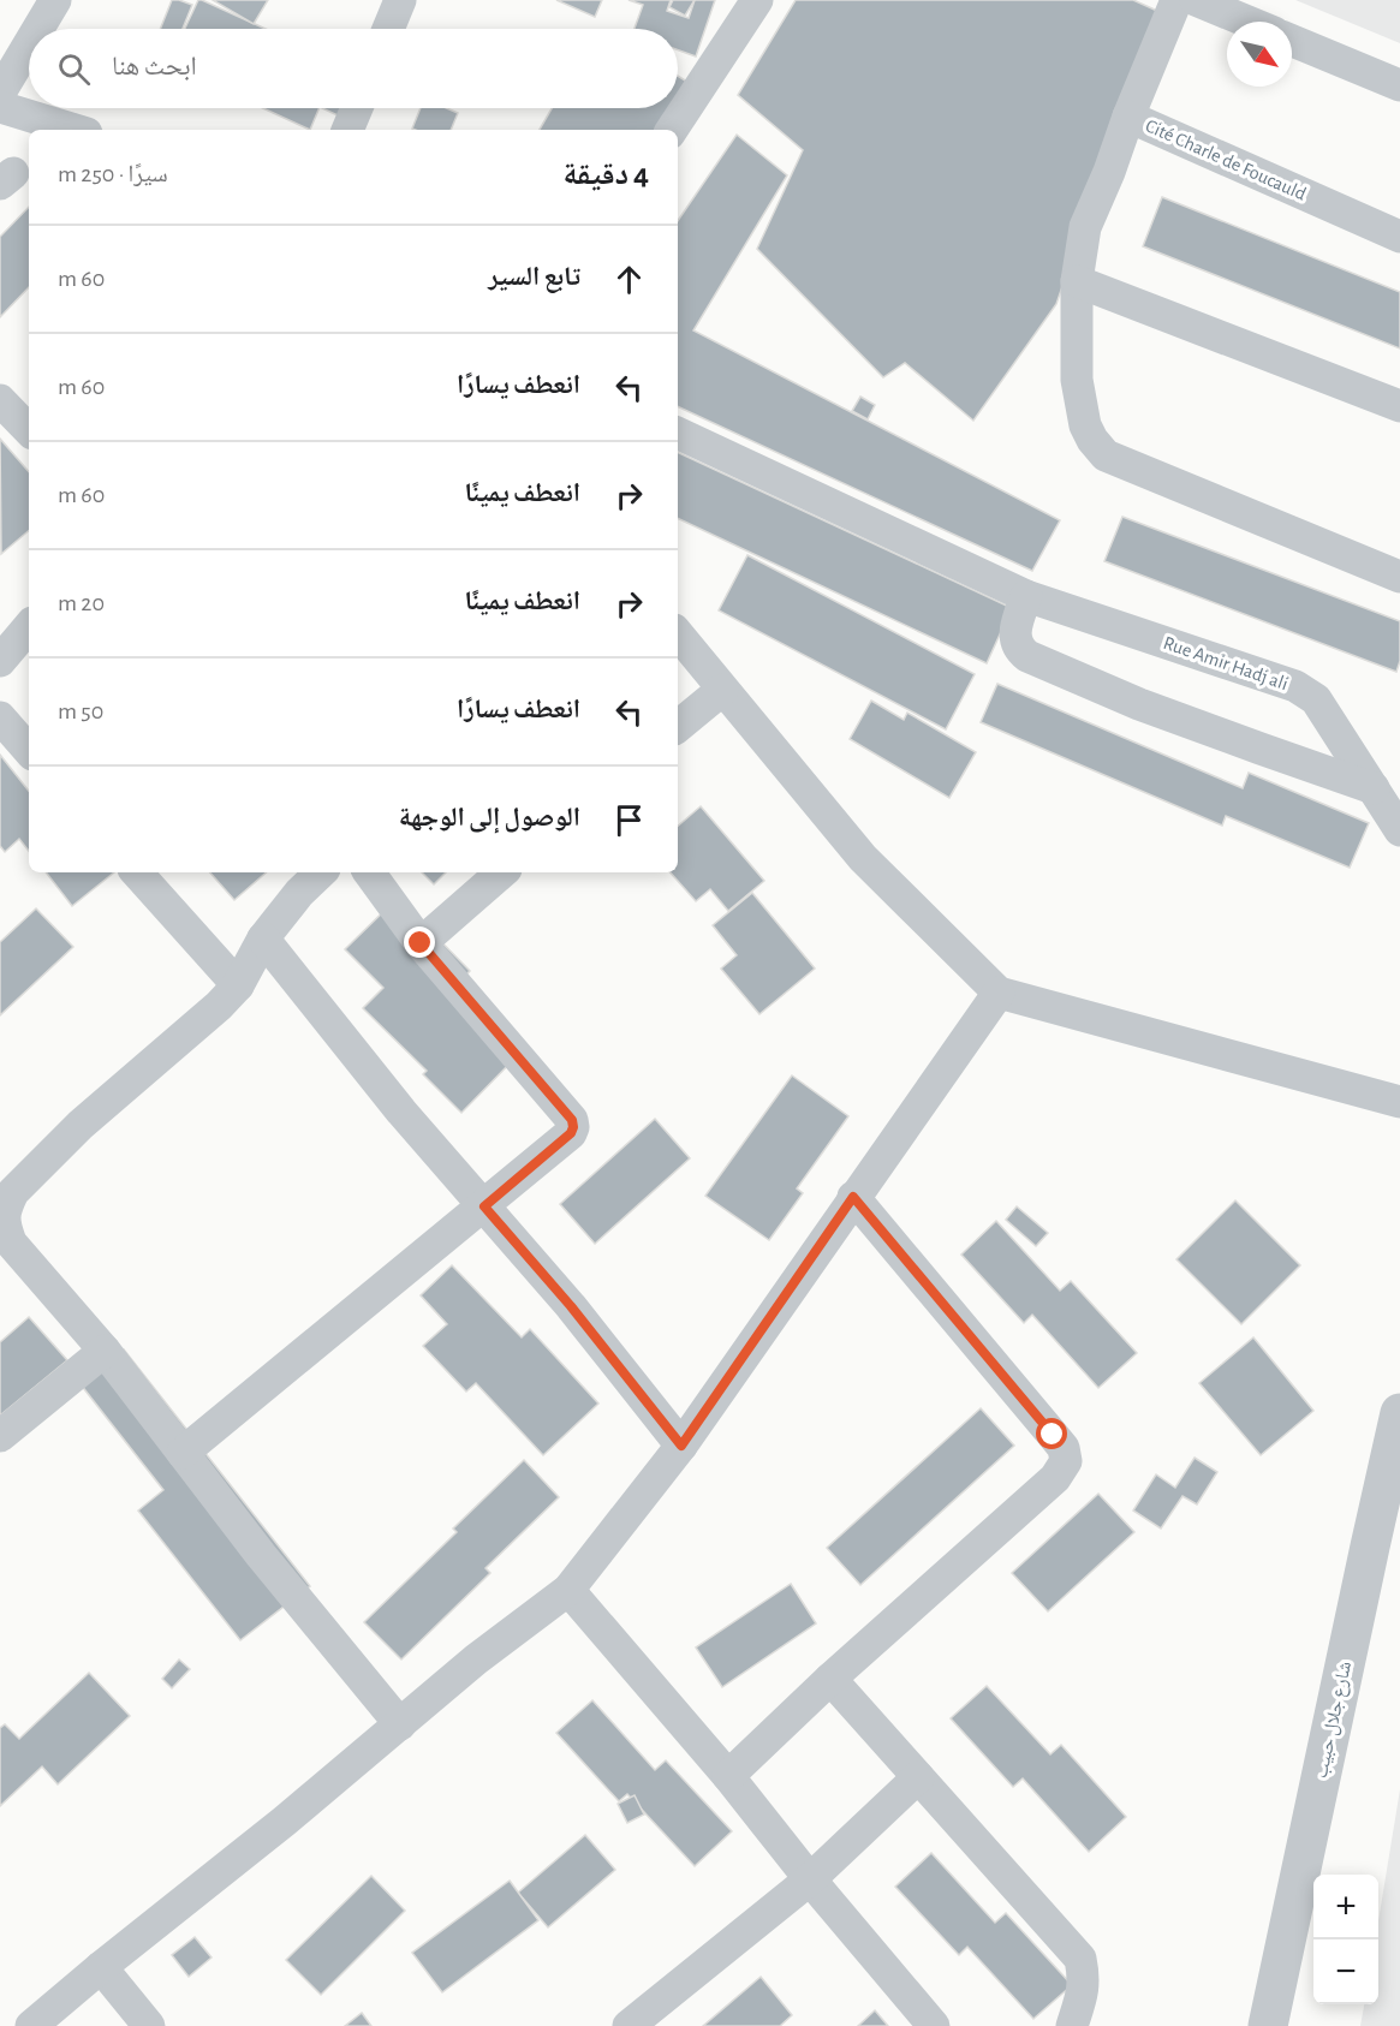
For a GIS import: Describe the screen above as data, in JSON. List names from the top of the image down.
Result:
{
  "streets": {
    "street": ["Cité Charle de Foucauld", "Rue Amir Hadj ali", "شارع جلال حبيب"]
  },
  "north": "bottom right",
  "page": {
    "search": "ابحث هنا",
    "heading": ["4 دقيقة", "سيرًا · 250 m"],
    "list": [
      ["تابع السير", "60 m"],
      ["انعطف يسارًا", "60 m"],
      ["انعطف يمينًا", "60 m"],
      ["انعطف يمينًا", "20 m"],
      ["انعطف يسارًا", "50 m"],
      "الوصول إلى الوجهة"
    ],
    "map_buttons": ["+", "−"]
  }
}
